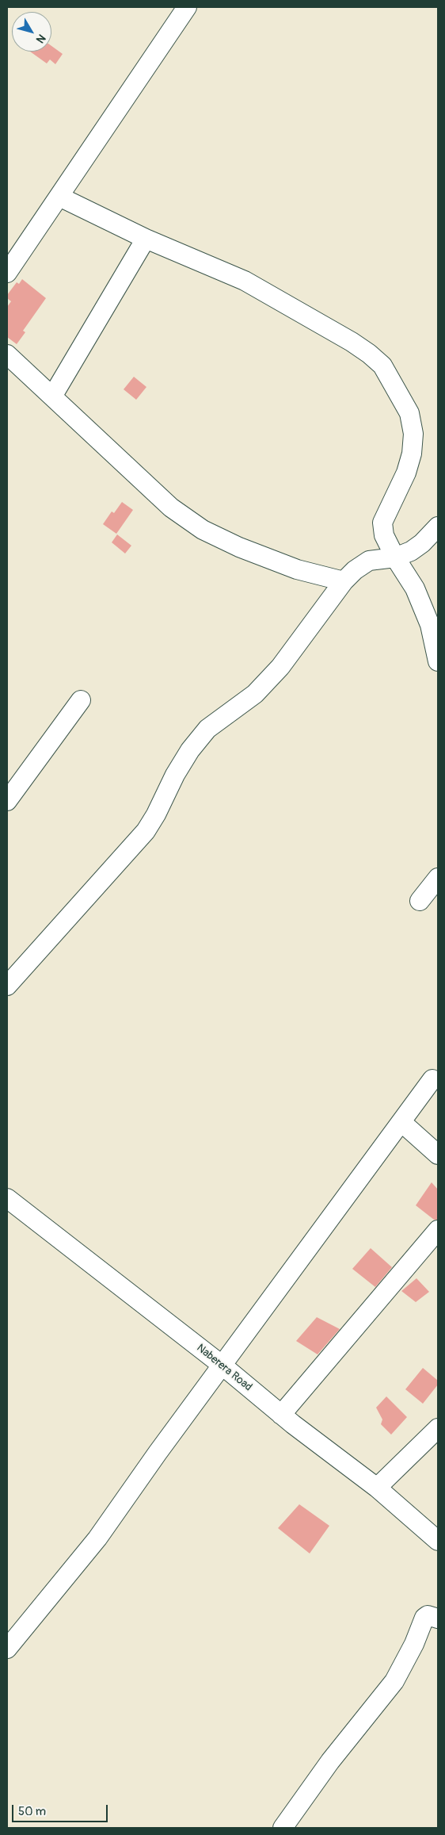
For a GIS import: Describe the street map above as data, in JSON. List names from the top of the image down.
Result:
{
  "streets": {
    "street": ["Naberera Road"]
  },
  "scale_bar": "50 m",
  "north": "bottom right"
}
